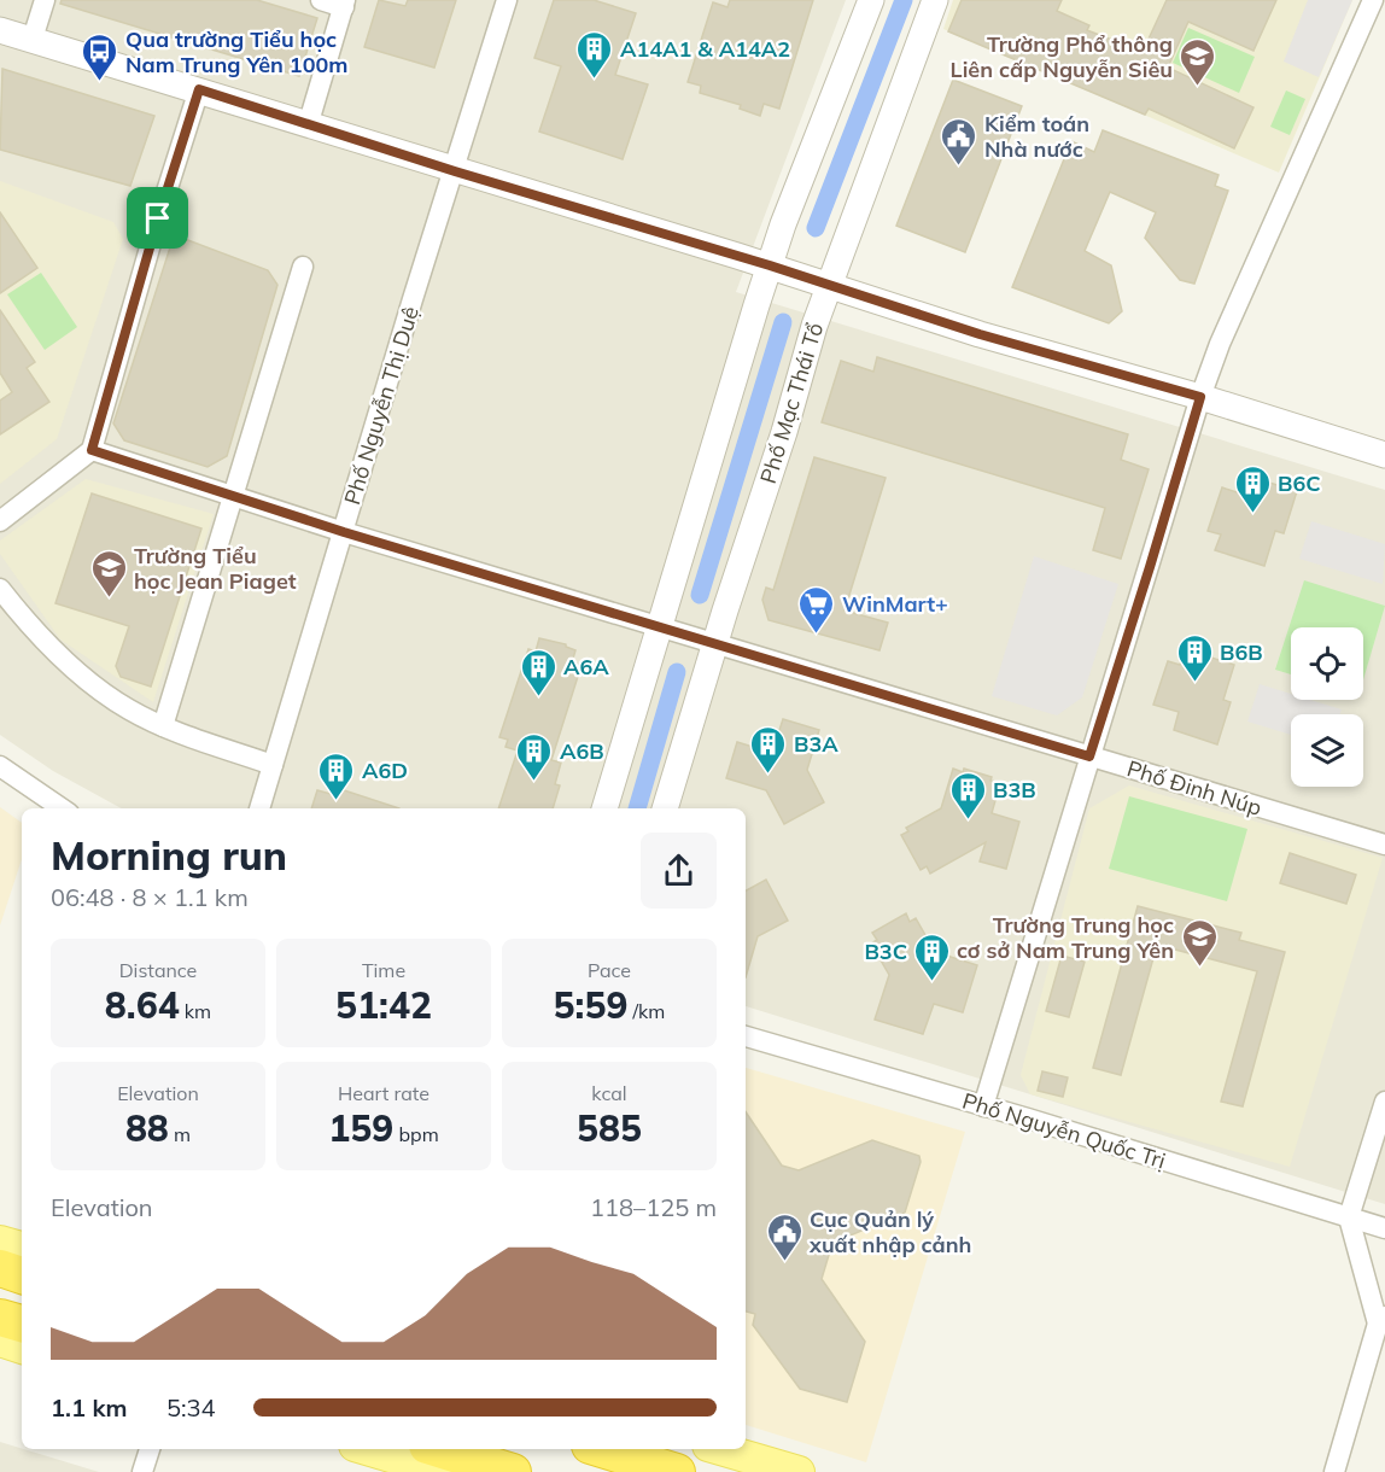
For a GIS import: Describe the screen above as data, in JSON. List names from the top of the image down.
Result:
{
  "streets": {
    "street": [
      "Phố Mạc Thái Tổ",
      "Phố Nguyễn Thị Duệ",
      "Phố Đinh Núp",
      "Phố Nguyễn Quốc Trị"
    ]
  },
  "crossings": [
    ["Phố Mạc Thái Tổ", "Phố Đinh Núp"],
    ["Phố Nguyễn Thị Duệ", "Phố Đinh Núp"]
  ],
  "places": {
    "building": [
      "A14A1 & A14A2",
      "B6C",
      "B6B",
      "A6A",
      "B3A",
      "A6B",
      "A6D",
      "B3B",
      "B3C"
    ],
    "bus stop": ["Qua trường Tiểu học Nam Trung Yên 100m"],
    "school or university": ["Trường Phổ thông Liên cấp Nguyễn Siêu", "Trường Tiểu học Jean Piaget", "Trường Trung học cơ sở Nam Trung Yên"],
    "public building": ["Kiểm toán Nhà nước", "Cục Quản lý xuất nhập cảnh"],
    "supermarket": ["WinMart+"]
  },
  "page": {
    "heading": ["Morning run", "06:48 · 8 × 1.1 km"],
    "stats": [
      ["Distance", "8.64 km"],
      ["Time", "51:42"],
      ["Pace", "5:59 /km"],
      ["Elevation", "88 m"],
      ["Heart rate", "159 bpm"],
      ["kcal", "585"]
    ],
    "chart": ["Elevation", "118–125 m"],
    "list": [
      {
        "name": "1.1 km",
        "note": "5:34"
      }
    ]
  }
}
